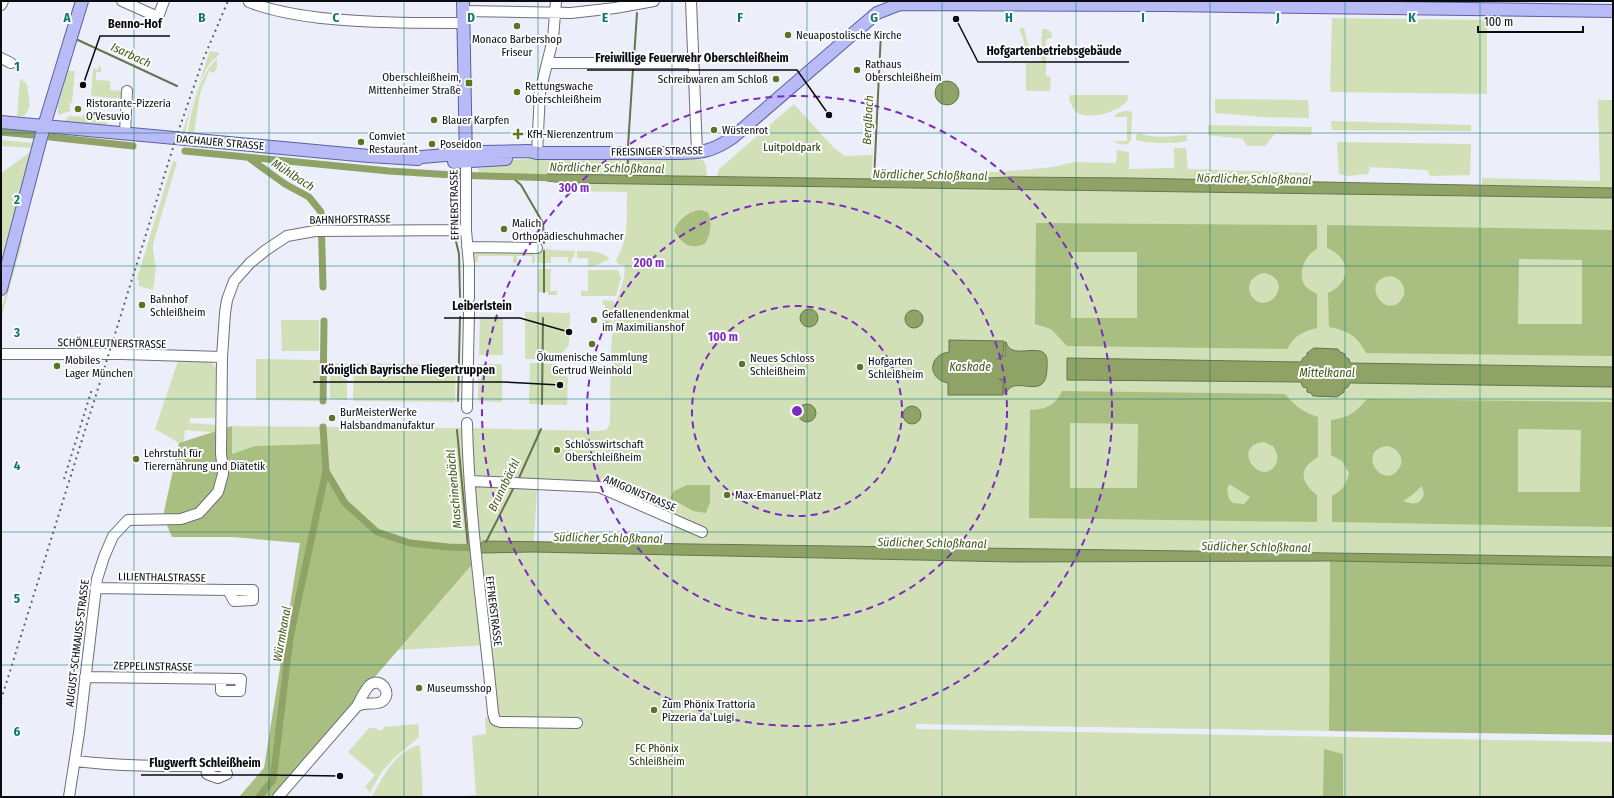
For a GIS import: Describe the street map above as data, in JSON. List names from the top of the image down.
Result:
{
  "streets": {
    "main road": ["DACHAUER STRASSE", "FREISINGER STRASSE"],
    "street": [
      "EFFNERSTRASSE",
      "BAHNHOFSTRASSE",
      "SCHÖNLEUTNERSTRASSE",
      "AMIGONISTRASSE",
      "LILIENTHALSTRASSE",
      "AUGUST-SCHMAUSS-STRASSE",
      "ZEPPELINSTRASSE"
    ]
  },
  "crossings": [
    ["DACHAUER STRASSE", "FREISINGER STRASSE"],
    ["DACHAUER STRASSE", "EFFNERSTRASSE"],
    ["FREISINGER STRASSE", "EFFNERSTRASSE"],
    ["EFFNERSTRASSE", "BAHNHOFSTRASSE"],
    ["EFFNERSTRASSE", "AMIGONISTRASSE"],
    ["BAHNHOFSTRASSE", "SCHÖNLEUTNERSTRASSE"],
    ["BAHNHOFSTRASSE", "AUGUST-SCHMAUSS-STRASSE"],
    ["SCHÖNLEUTNERSTRASSE", "AUGUST-SCHMAUSS-STRASSE"],
    ["LILIENTHALSTRASSE", "AUGUST-SCHMAUSS-STRASSE"],
    ["AUGUST-SCHMAUSS-STRASSE", "ZEPPELINSTRASSE"]
  ],
  "water": [
    "Isarbach",
    "Berglbach",
    "Nördlicher Schloßkanal",
    "Mühlbach",
    "Kaskade",
    "Mittelkanal",
    "Brunnbächl",
    "Maschinenbächl",
    "Südlicher Schloßkanal",
    "Würmkanal"
  ],
  "parks": ["Luitpoldpark", "FC Phönix Schleißheim"],
  "places": {
    "other": [
      "Hofgartenbetriebsgebäude",
      "Monaco Barbershop Friseur",
      "Neuapostolische Kirche",
      "Rathaus Oberschleißheim",
      "Schreibwaren am Schloß",
      "Benno-Hof",
      "Rettungswache Oberschleißheim",
      "Ristorante-Pizzeria O'Vesuvio",
      "Freiwillige Feuerwehr Oberschleißheim",
      "Blauer Karpfen",
      "Wüstenrot",
      "Comviet Restaurant",
      "Poseidon",
      "Malich Orthopädieschuhmacher",
      "Bahnhof Schleißheim",
      "Gefallenendenkmal im Maximilianshof",
      "Leiberlstein",
      "Ökumenische Sammlung Gertrud Weinhold",
      "Neues Schloss Schleißheim",
      "Mobiles Lager München",
      "Hofgarten Schleißheim",
      "Königlich Bayrische Fliegertruppen",
      "BurMeisterWerke Halsbandmanufaktur",
      "Schlosswirtschaft Oberschleißheim",
      "Lehrstuhl für Tierernährung und Diätetik",
      "Max-Emanuel-Platz",
      "Museumsshop",
      "Zum Phönix Trattoria Pizzeria da Luigi",
      "Flugwerft Schleißheim"
    ],
    "transit": ["Oberschleißheim, Mittenheimer Straße"],
    "health": ["KfH-Nierenzentrum"]
  },
  "scale_bar": "100 m",
  "grid": {
    "columns": [
      "A",
      "B",
      "C",
      "D",
      "E",
      "F",
      "G",
      "H",
      "I",
      "J",
      "K"
    ],
    "rows": [
      "1",
      "2",
      "3",
      "4",
      "5",
      "6"
    ]
  },
  "rings": ["300 m", "200 m", "100 m"]
}
